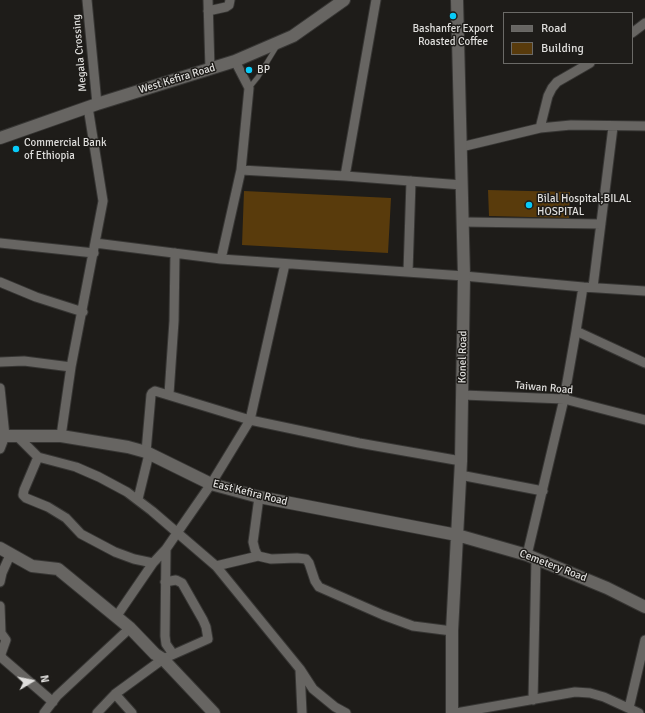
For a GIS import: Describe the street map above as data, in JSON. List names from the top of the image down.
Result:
{
  "streets": {
    "main road": [
      "West Kefira Road",
      "Konel Road",
      "East Kefira Road",
      "Cemetery Road"
    ],
    "street": ["Megala Crossing", "Taiwan Road"]
  },
  "crossings": [
    ["Megala Crossing", "West Kefira Road"],
    ["Megala Crossing", "East Kefira Road"],
    ["Konel Road", "Taiwan Road"],
    ["Konel Road", "East Kefira Road"],
    ["Konel Road", "Cemetery Road"],
    ["East Kefira Road", "Cemetery Road"]
  ],
  "places": [
    "Bashanfer Export Roasted Coffee",
    "BP",
    "Commercial Bank of Ethiopia",
    "Bilal Hospital;BILAL HOSPITAL"
  ],
  "legend": ["Road", "Building"],
  "north": "right"
}
